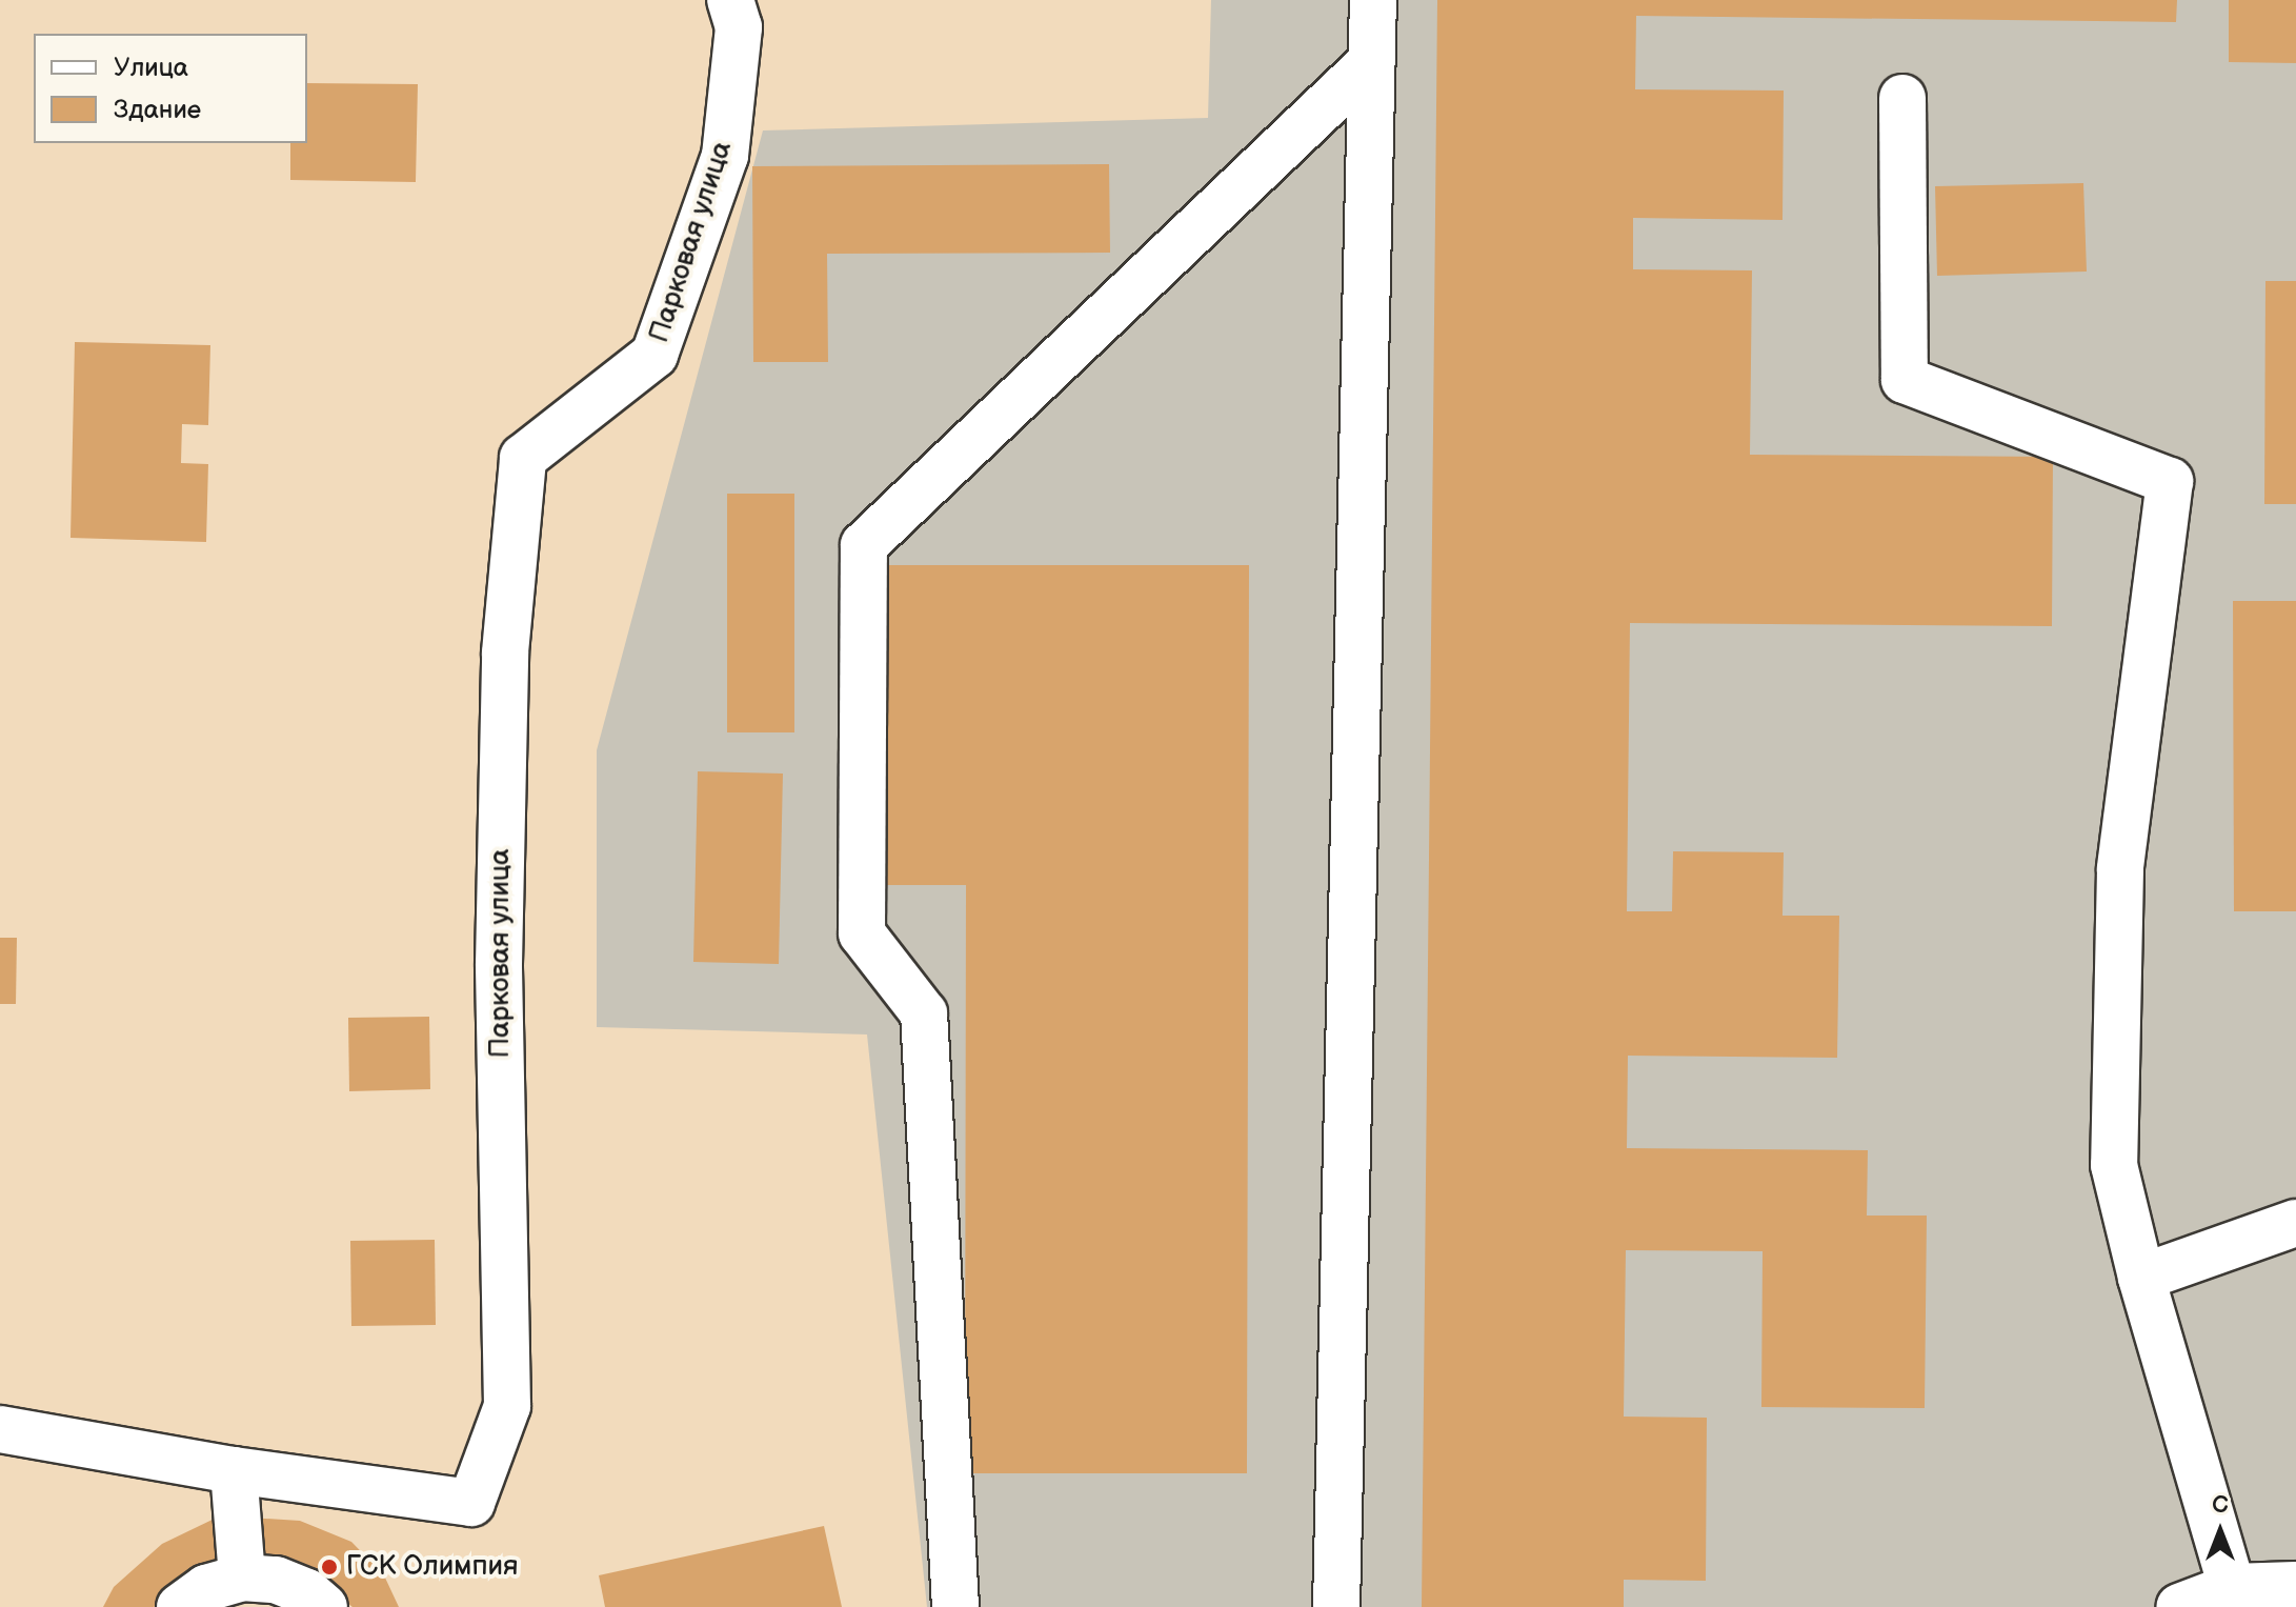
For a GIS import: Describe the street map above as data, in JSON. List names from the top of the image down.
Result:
{
  "streets": {
    "lane": ["Парковая улица"]
  },
  "places": ["ГСК Олимпия"],
  "legend": ["Улица", "Здание"],
  "north": "top"
}
